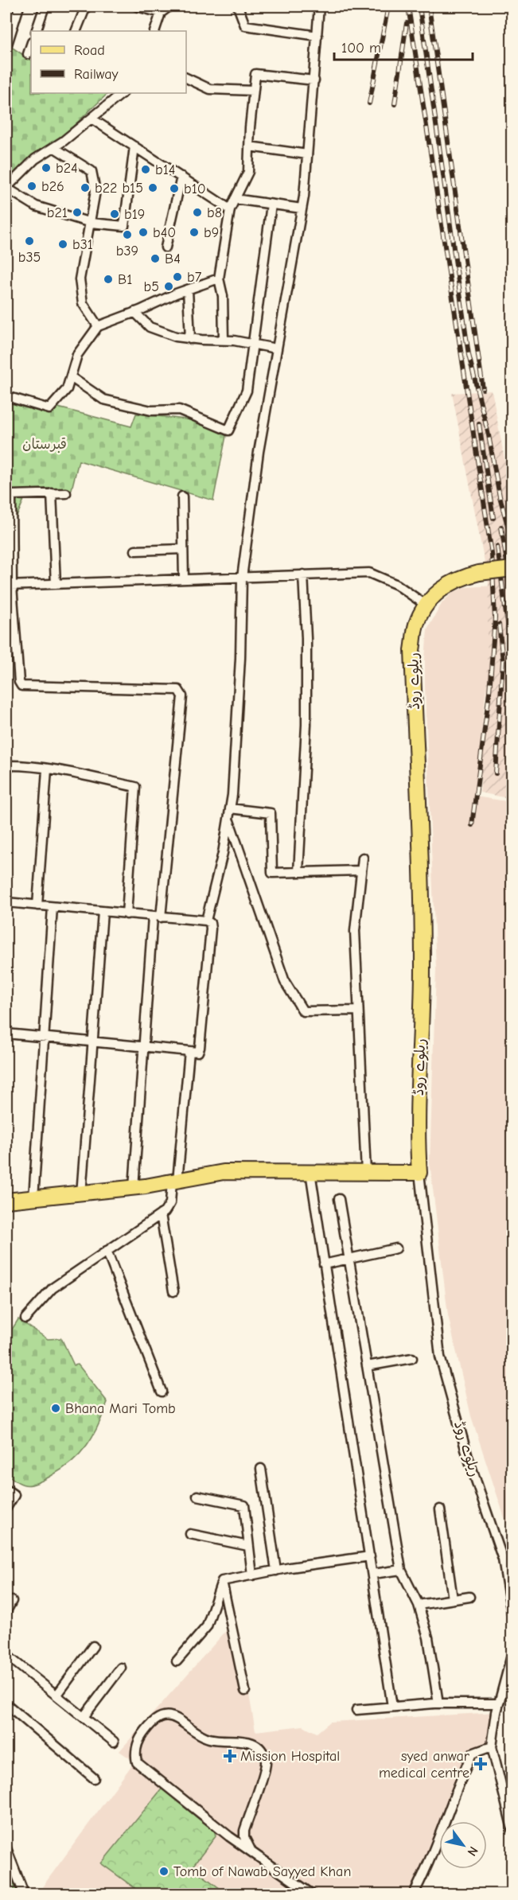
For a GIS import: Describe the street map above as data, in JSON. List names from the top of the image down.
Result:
{
  "streets": {
    "main road": ["ریلوے روڈ"]
  },
  "parks": ["قبرستان"],
  "places": {
    "other": [
      "b24",
      "b14",
      "b26",
      "b22",
      "b15",
      "b10",
      "b21",
      "b8",
      "b19",
      "b40",
      "b9",
      "b39",
      "b35",
      "b31",
      "B4",
      "b7",
      "B1",
      "b5",
      "Bhana Mari Tomb",
      "Tomb of Nawab Sayyed Khan"
    ],
    "health": ["Mission Hospital", "syed anwar medical centre"]
  },
  "legend": ["Road", "Railway"],
  "scale_bar": "100 m",
  "north": "bottom right"
}
